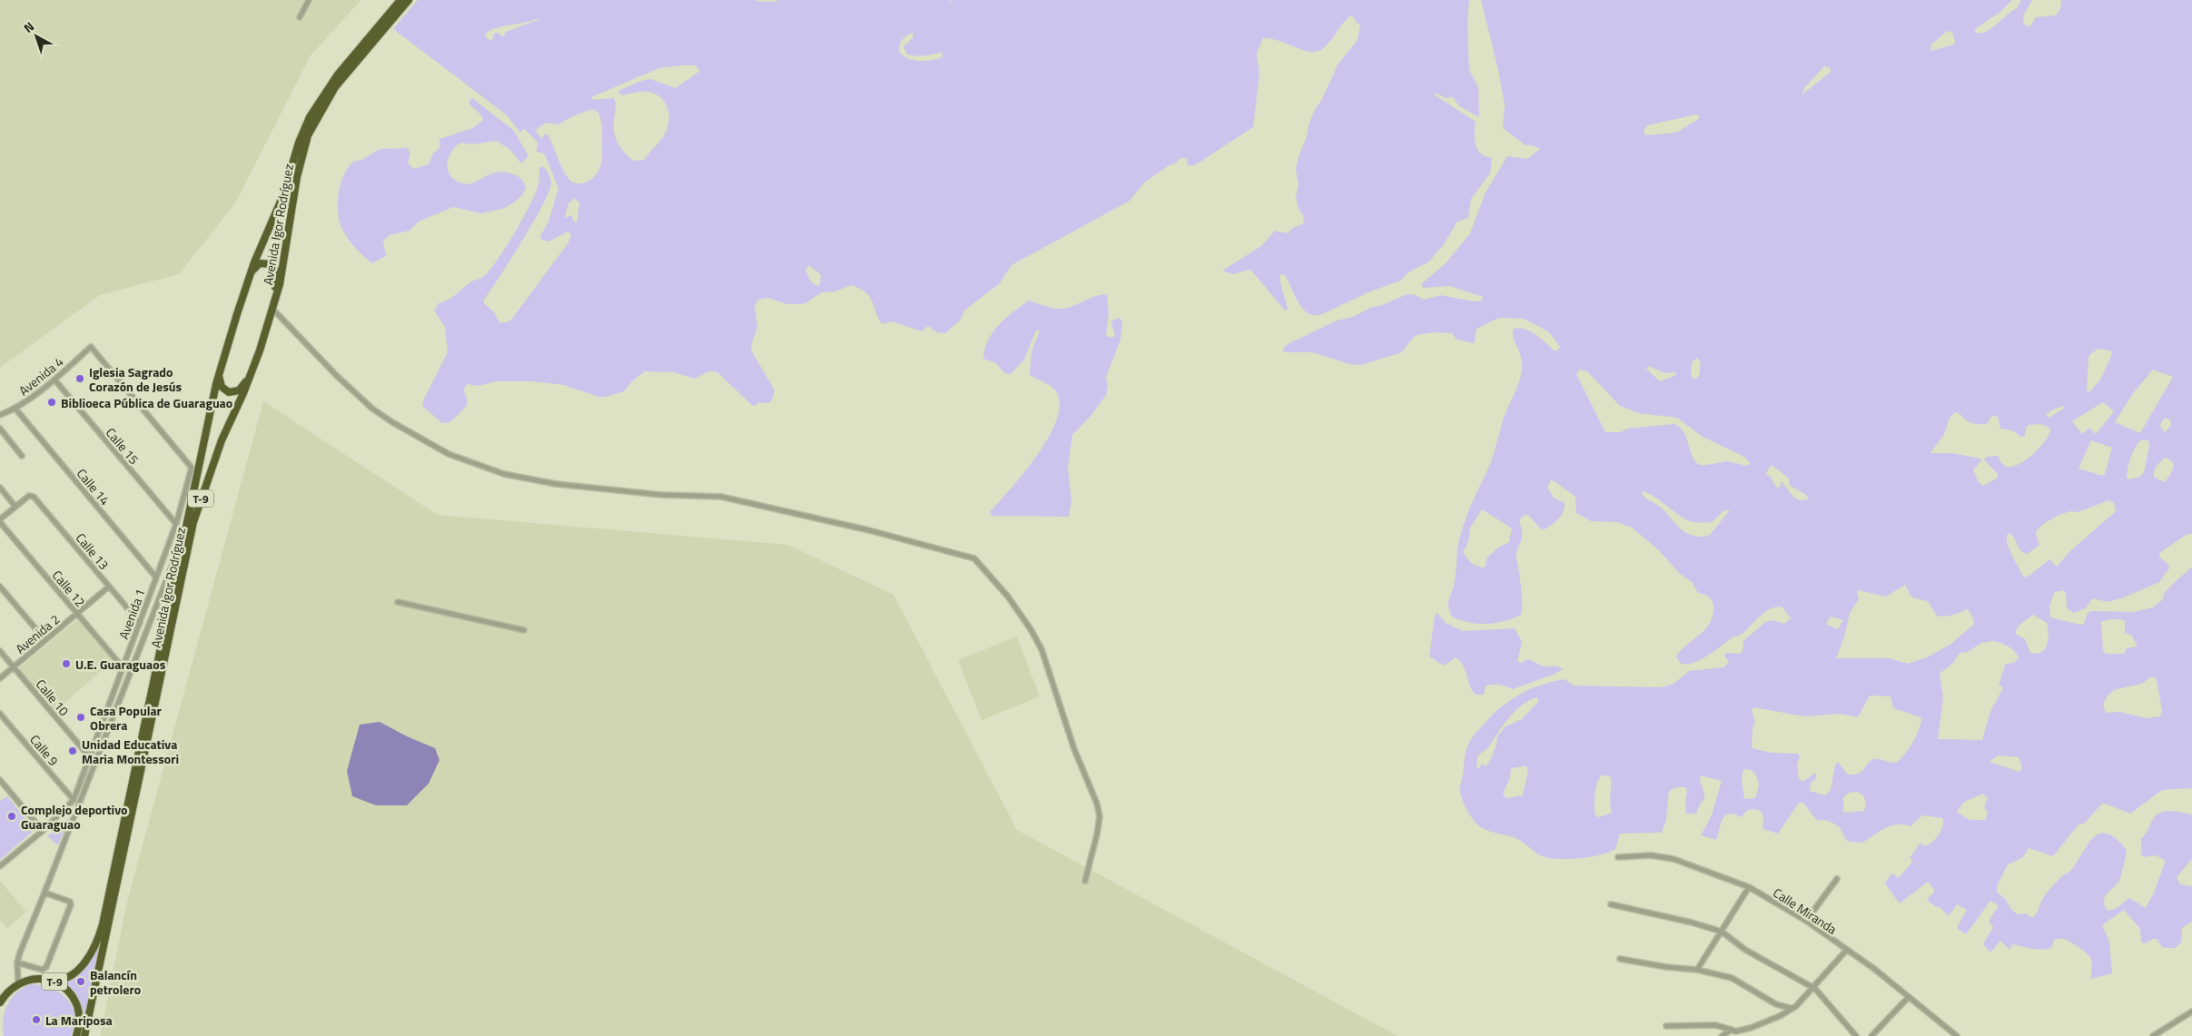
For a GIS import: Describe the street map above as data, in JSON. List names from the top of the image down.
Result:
{
  "streets": {
    "highway": ["Avenida Igor Rodríguez", "T-9"],
    "street": [
      "Avenida 4",
      "Calle 15",
      "Calle 14",
      "Calle 13",
      "Calle 12",
      "Avenida 1",
      "Avenida 2",
      "Calle 10",
      "Calle 9",
      "Calle Miranda"
    ]
  },
  "crossings": [
    ["Avenida Igor Rodríguez", "T-9"],
    ["Avenida 4", "Calle 15"],
    ["Avenida 4", "Calle 14"],
    ["Avenida 4", "Avenida 1"],
    ["Calle 15", "Avenida 1"],
    ["Calle 14", "Avenida 1"],
    ["Calle 13", "Avenida 1"],
    ["Calle 13", "Avenida 2"],
    ["Calle 12", "Avenida 1"],
    ["Calle 12", "Avenida 2"],
    ["Avenida 1", "Calle 10"],
    ["Avenida 1", "Calle 9"],
    ["Avenida 2", "Calle 10"]
  ],
  "places": [
    "Iglesia Sagrado Corazón de Jesús",
    "Biblioeca Pública de Guaraguao",
    "U.E. Guaraguaos",
    "Casa Popular Obrera",
    "Unidad Educativa Maria Montessori",
    "Complejo deportivo Guaraguao",
    "Balancín petrolero",
    "La Mariposa"
  ],
  "north": "top left"
}
